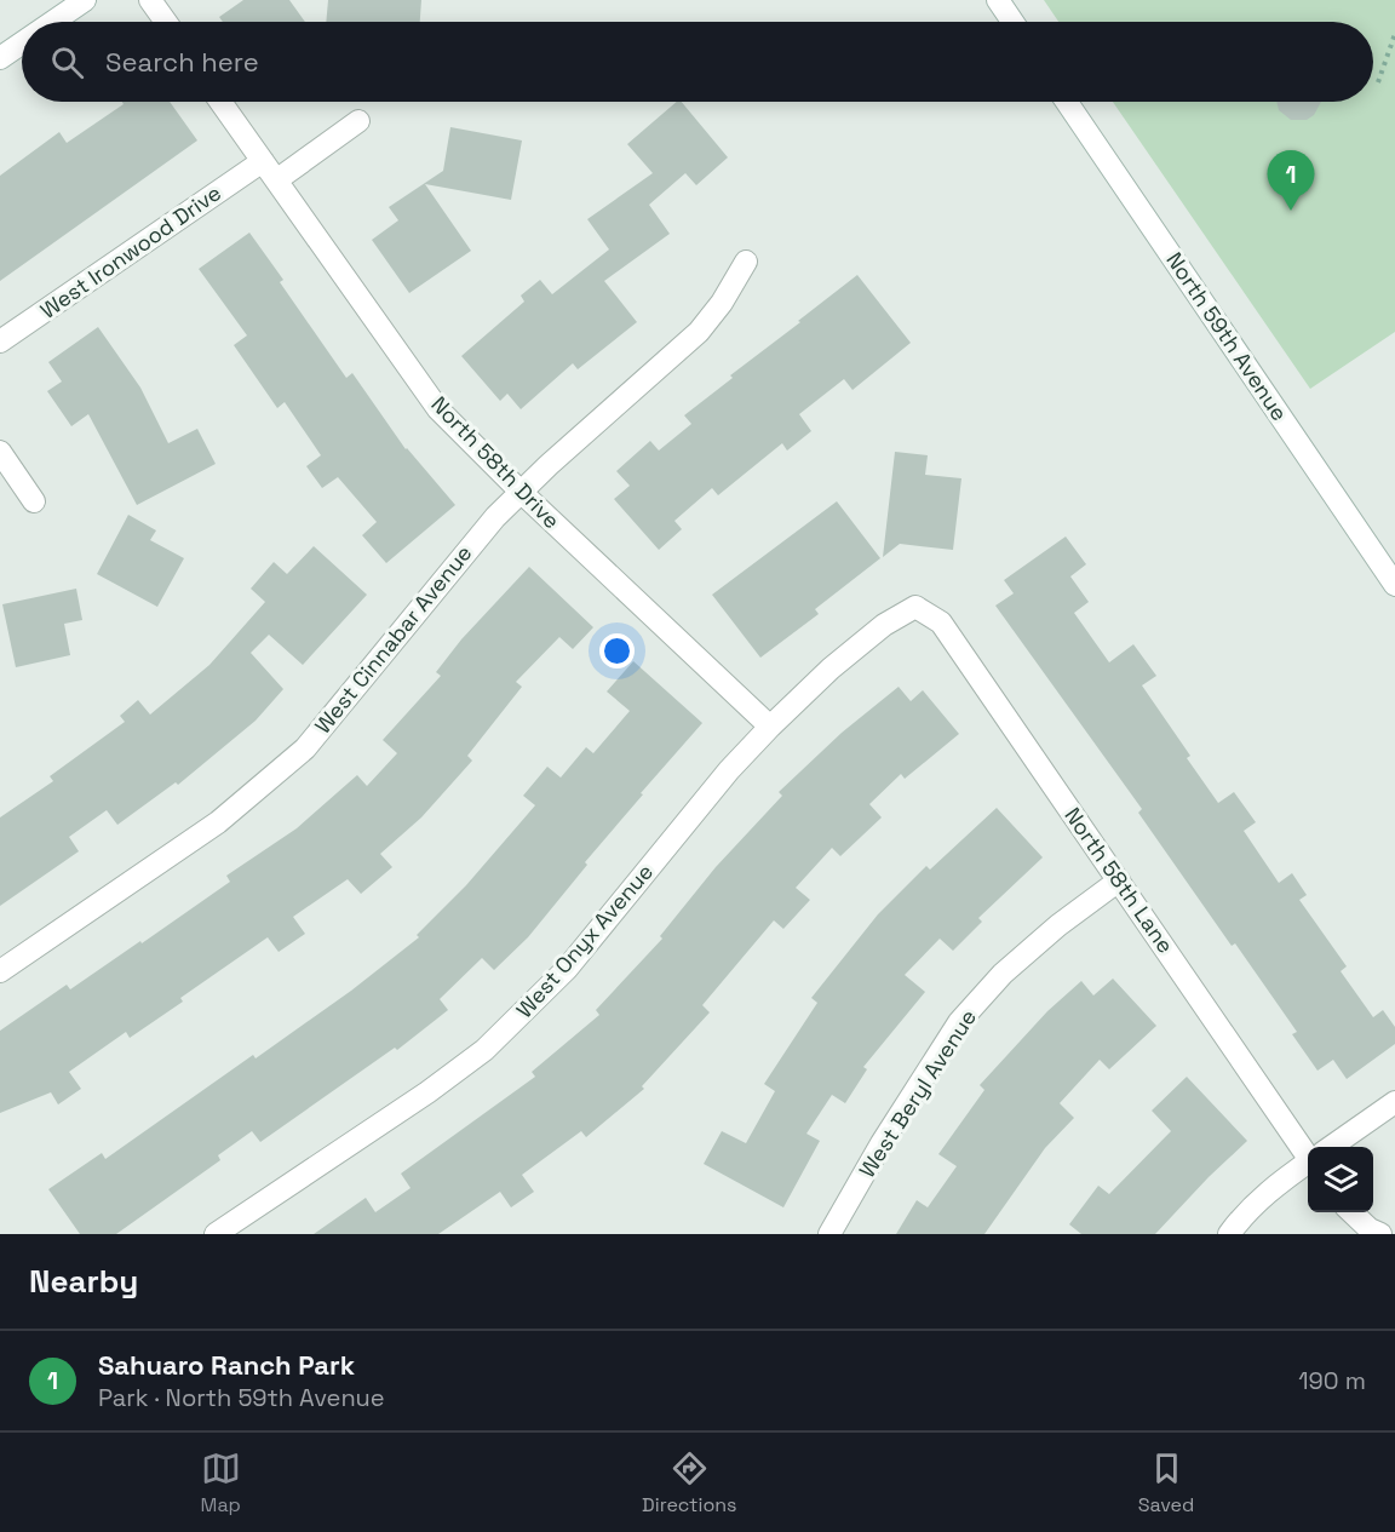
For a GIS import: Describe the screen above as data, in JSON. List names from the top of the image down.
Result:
{
  "streets": {
    "street": [
      "West Ironwood Drive",
      "North 59th Avenue",
      "North 58th Drive",
      "West Cinnabar Avenue",
      "North 58th Lane",
      "West Onyx Avenue",
      "West Beryl Avenue"
    ]
  },
  "crossings": [
    ["West Ironwood Drive", "North 58th Drive"],
    ["North 58th Drive", "West Cinnabar Avenue"],
    ["North 58th Drive", "West Onyx Avenue"],
    ["North 58th Lane", "West Onyx Avenue"],
    ["North 58th Lane", "West Beryl Avenue"]
  ],
  "page": {
    "search": "Search here",
    "pins": "1",
    "heading": "Nearby",
    "list": [
      {
        "mark": "1",
        "name": "Sahuaro Ranch Park",
        "note": "Park · North 59th Avenue",
        "value": "190 m"
      }
    ],
    "nav": ["Map", "Directions", "Saved"]
  }
}
